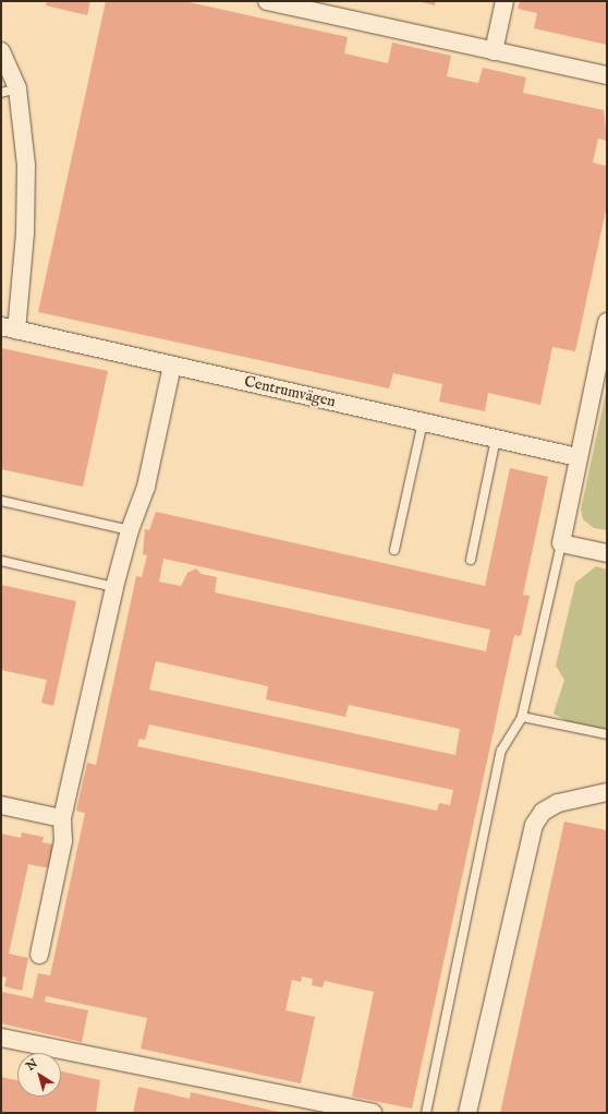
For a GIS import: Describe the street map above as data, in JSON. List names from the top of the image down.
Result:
{
  "streets": {
    "street": ["Centrumvägen"]
  },
  "north": "top left"
}
